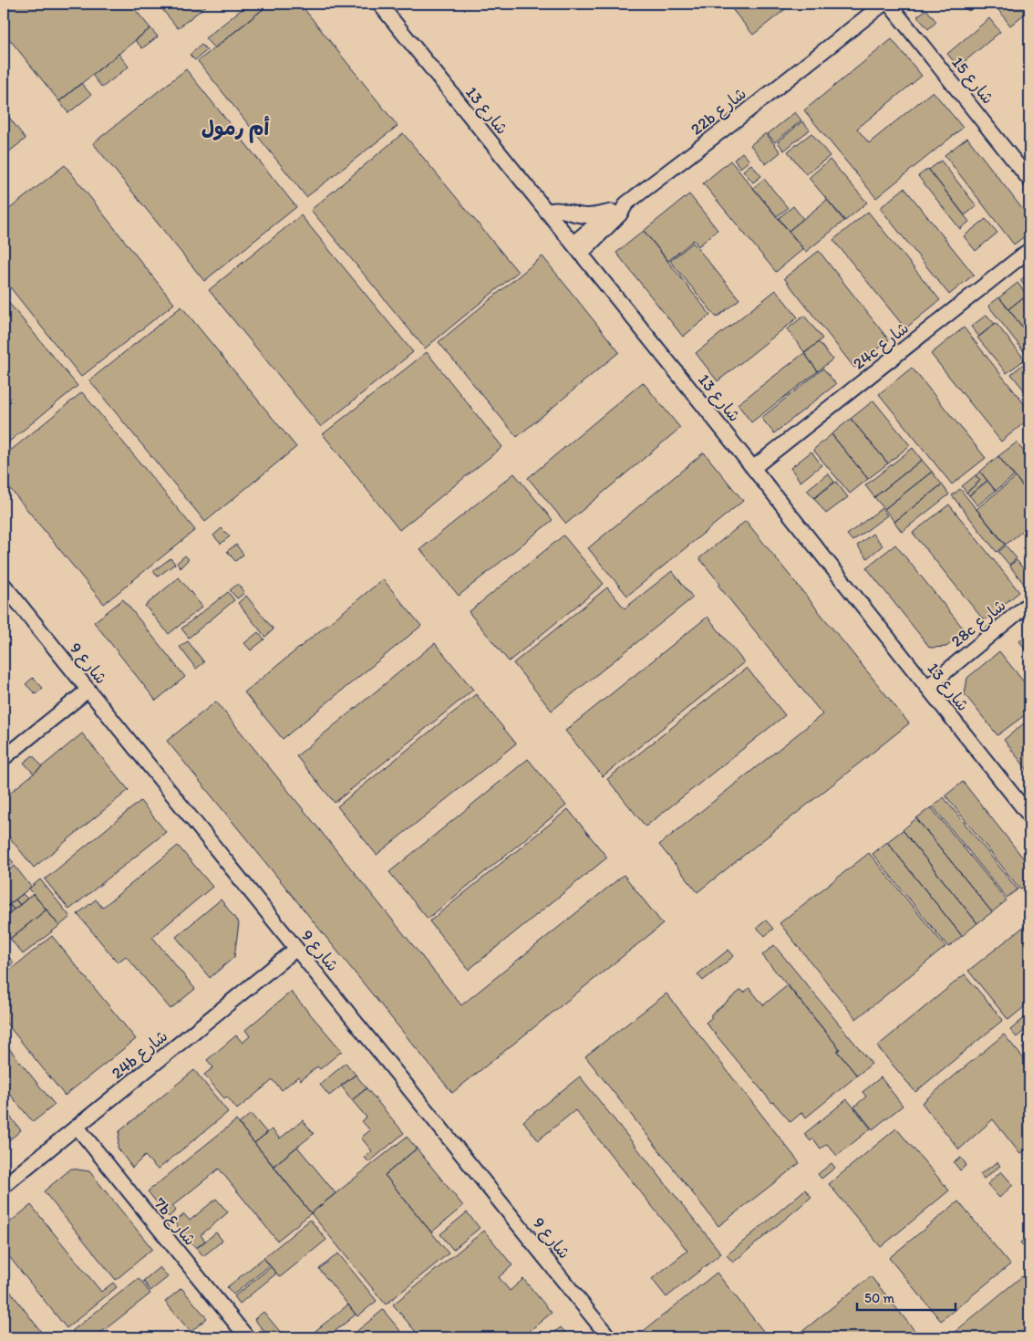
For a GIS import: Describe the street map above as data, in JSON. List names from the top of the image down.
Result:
{
  "streets": {
    "street": [
      "شارع 15",
      "شارع 13",
      "22b شارع",
      "24c شارع",
      "28c شارع",
      "شارع 9",
      "24b شارع",
      "7b شارع"
    ]
  },
  "crossings": [
    ["شارع 13", "22b شارع"],
    ["شارع 13", "24c شارع"],
    ["شارع 13", "28c شارع"],
    ["شارع 9", "24b شارع"],
    ["24b شارع", "7b شارع"]
  ],
  "districts": ["أم رمول"],
  "scale_bar": "50 m"
}
